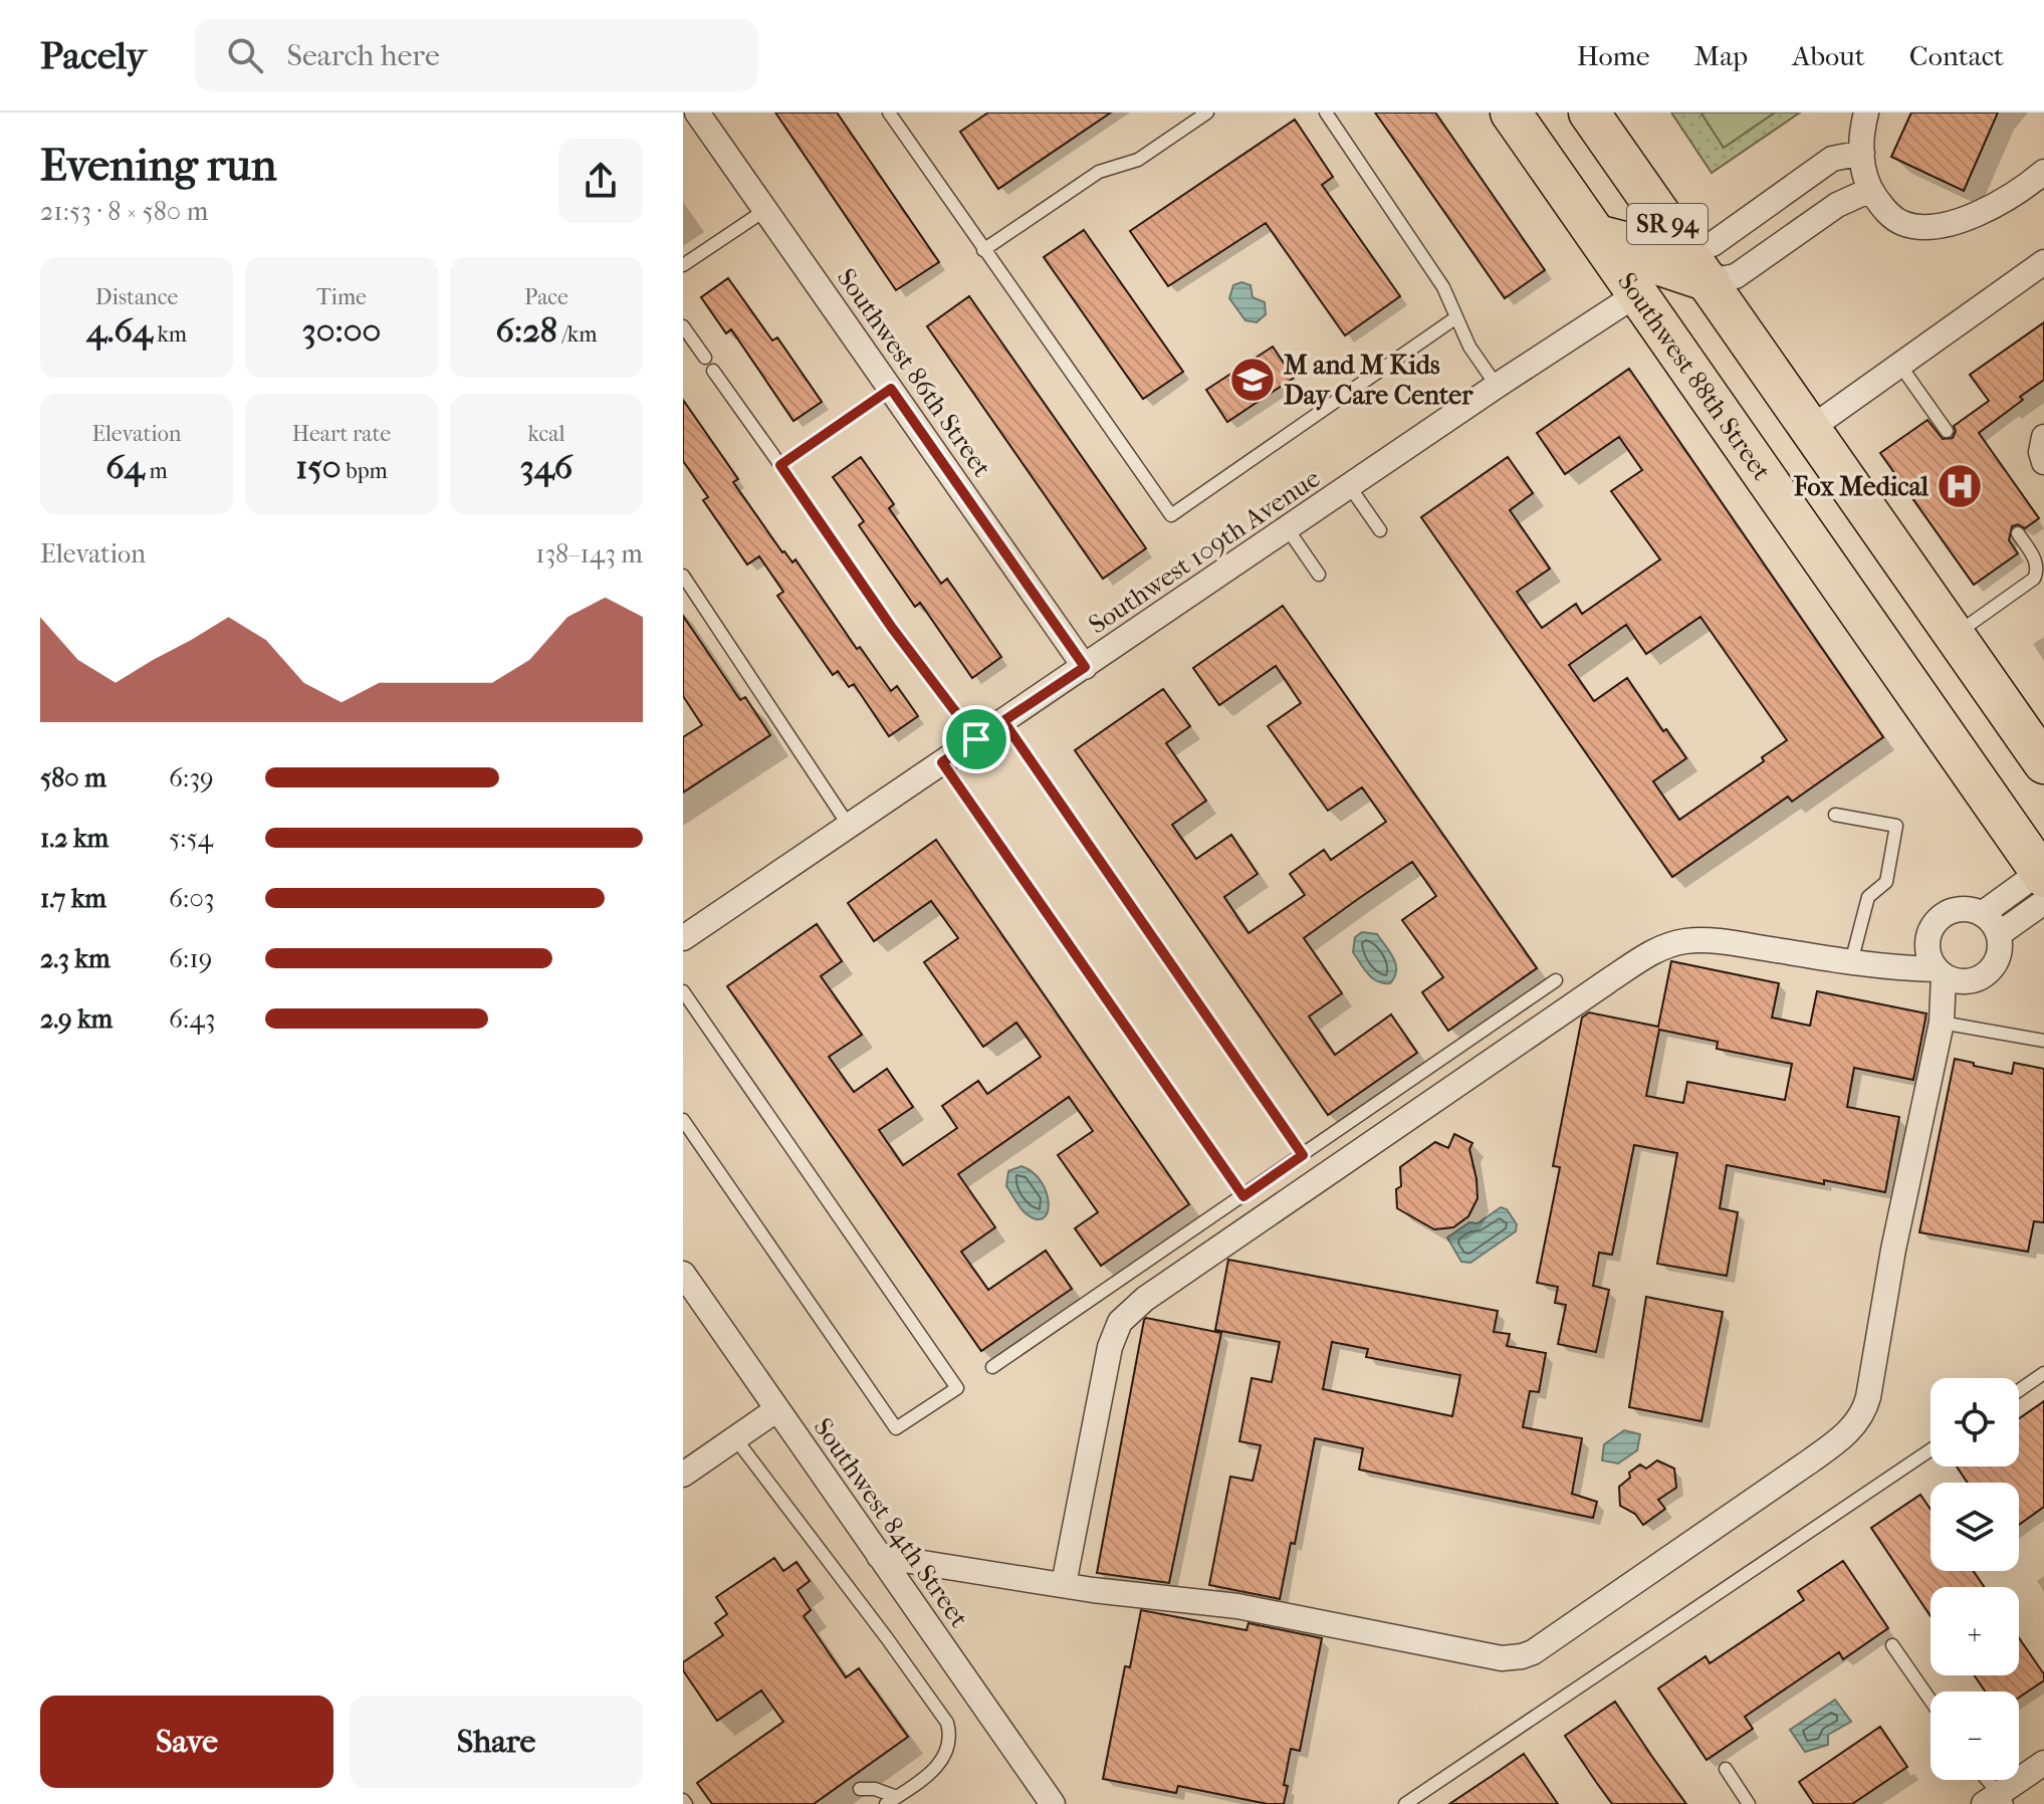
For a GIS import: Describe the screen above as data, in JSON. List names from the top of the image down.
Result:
{
  "streets": {
    "main road": ["SR 94", "Southwest 88th Street"],
    "street": ["Southwest 86th Street", "Southwest 109th Avenue", "Southwest 84th Street"]
  },
  "crossings": [
    ["Southwest 86th Street", "Southwest 109th Avenue"],
    ["Southwest 88th Street", "Southwest 109th Avenue"]
  ],
  "places": {
    "school or university": ["M and M Kids Day Care Center"],
    "hospital": ["Fox Medical"]
  },
  "page": {
    "header": "Pacely",
    "search": "Search here",
    "nav": [
      "Home",
      "Map",
      "About",
      "Contact"
    ],
    "heading": ["Evening run", "21:53 · 8 × 580 m"],
    "stats": [
      ["Distance", "4.64 km"],
      ["Time", "30:00"],
      ["Pace", "6:28 /km"],
      ["Elevation", "64 m"],
      ["Heart rate", "150 bpm"],
      ["kcal", "346"]
    ],
    "chart": ["Elevation", "138–143 m"],
    "list": [
      {
        "name": "580 m",
        "note": "6:39"
      },
      {
        "name": "1.2 km",
        "note": "5:54"
      },
      {
        "name": "1.7 km",
        "note": "6:03"
      },
      {
        "name": "2.3 km",
        "note": "6:19"
      },
      {
        "name": "2.9 km",
        "note": "6:43"
      }
    ],
    "map_buttons": ["+", "−"],
    "buttons": ["Save", "Share"]
  }
}
